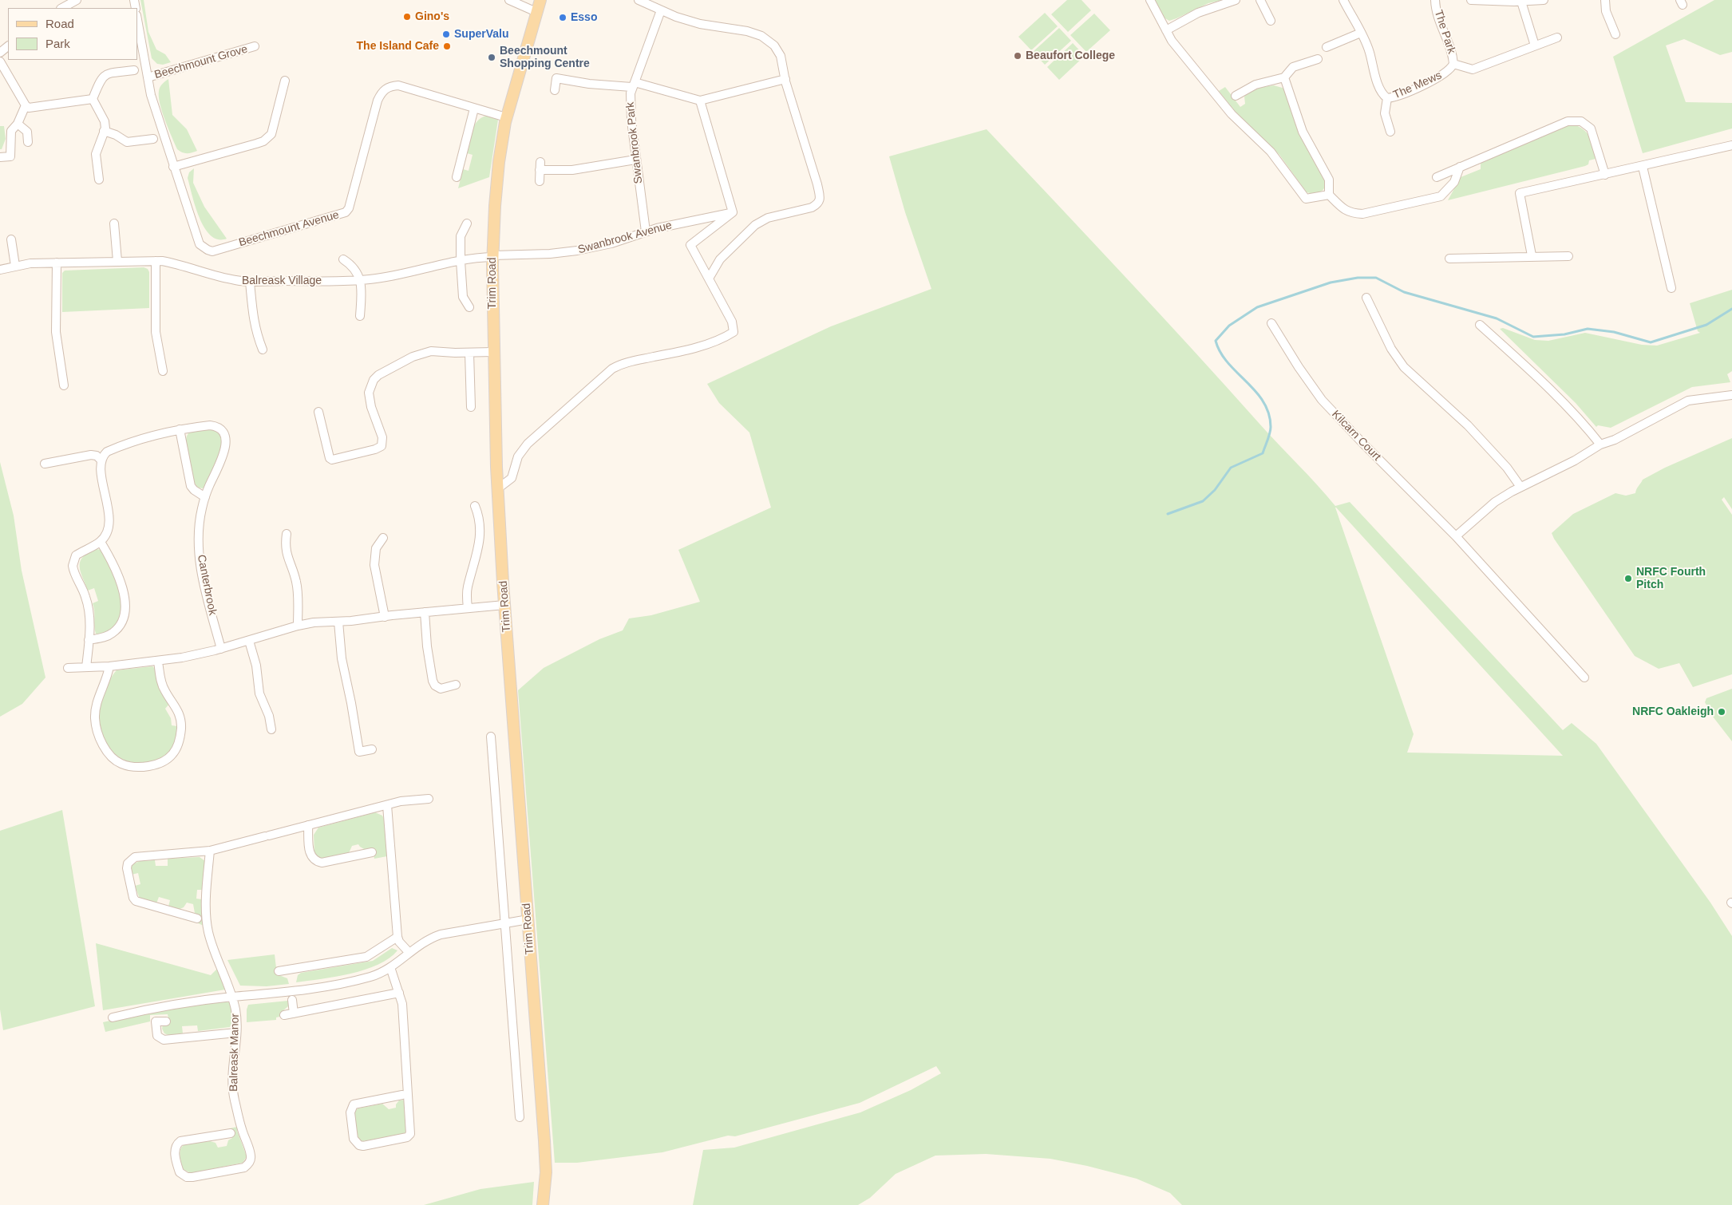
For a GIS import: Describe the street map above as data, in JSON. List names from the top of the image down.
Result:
{
  "streets": {
    "main road": ["Trim Road"],
    "street": [
      "The Park",
      "Beechmount Grove",
      "The Mews",
      "Swanbrook Park",
      "Beechmount Avenue",
      "Swanbrook Avenue",
      "Balreask Village",
      "Kilcarn Court",
      "Canterbrook",
      "Balreask Manor"
    ]
  },
  "crossings": [
    ["The Park", "The Mews"],
    ["Beechmount Grove", "Beechmount Avenue"],
    ["Swanbrook Park", "Swanbrook Avenue"],
    ["Beechmount Avenue", "Trim Road"],
    ["Swanbrook Avenue", "Balreask Village"],
    ["Swanbrook Avenue", "Trim Road"],
    ["Balreask Village", "Trim Road"],
    ["Trim Road", "Balreask Manor"]
  ],
  "places": [
    "Gino's",
    "Esso",
    "SuperValu",
    "The Island Cafe",
    "Beaufort College",
    "Beechmount Shopping Centre",
    "NRFC Fourth Pitch",
    "NRFC Oakleigh"
  ],
  "legend": ["Road", "Park"]
}
